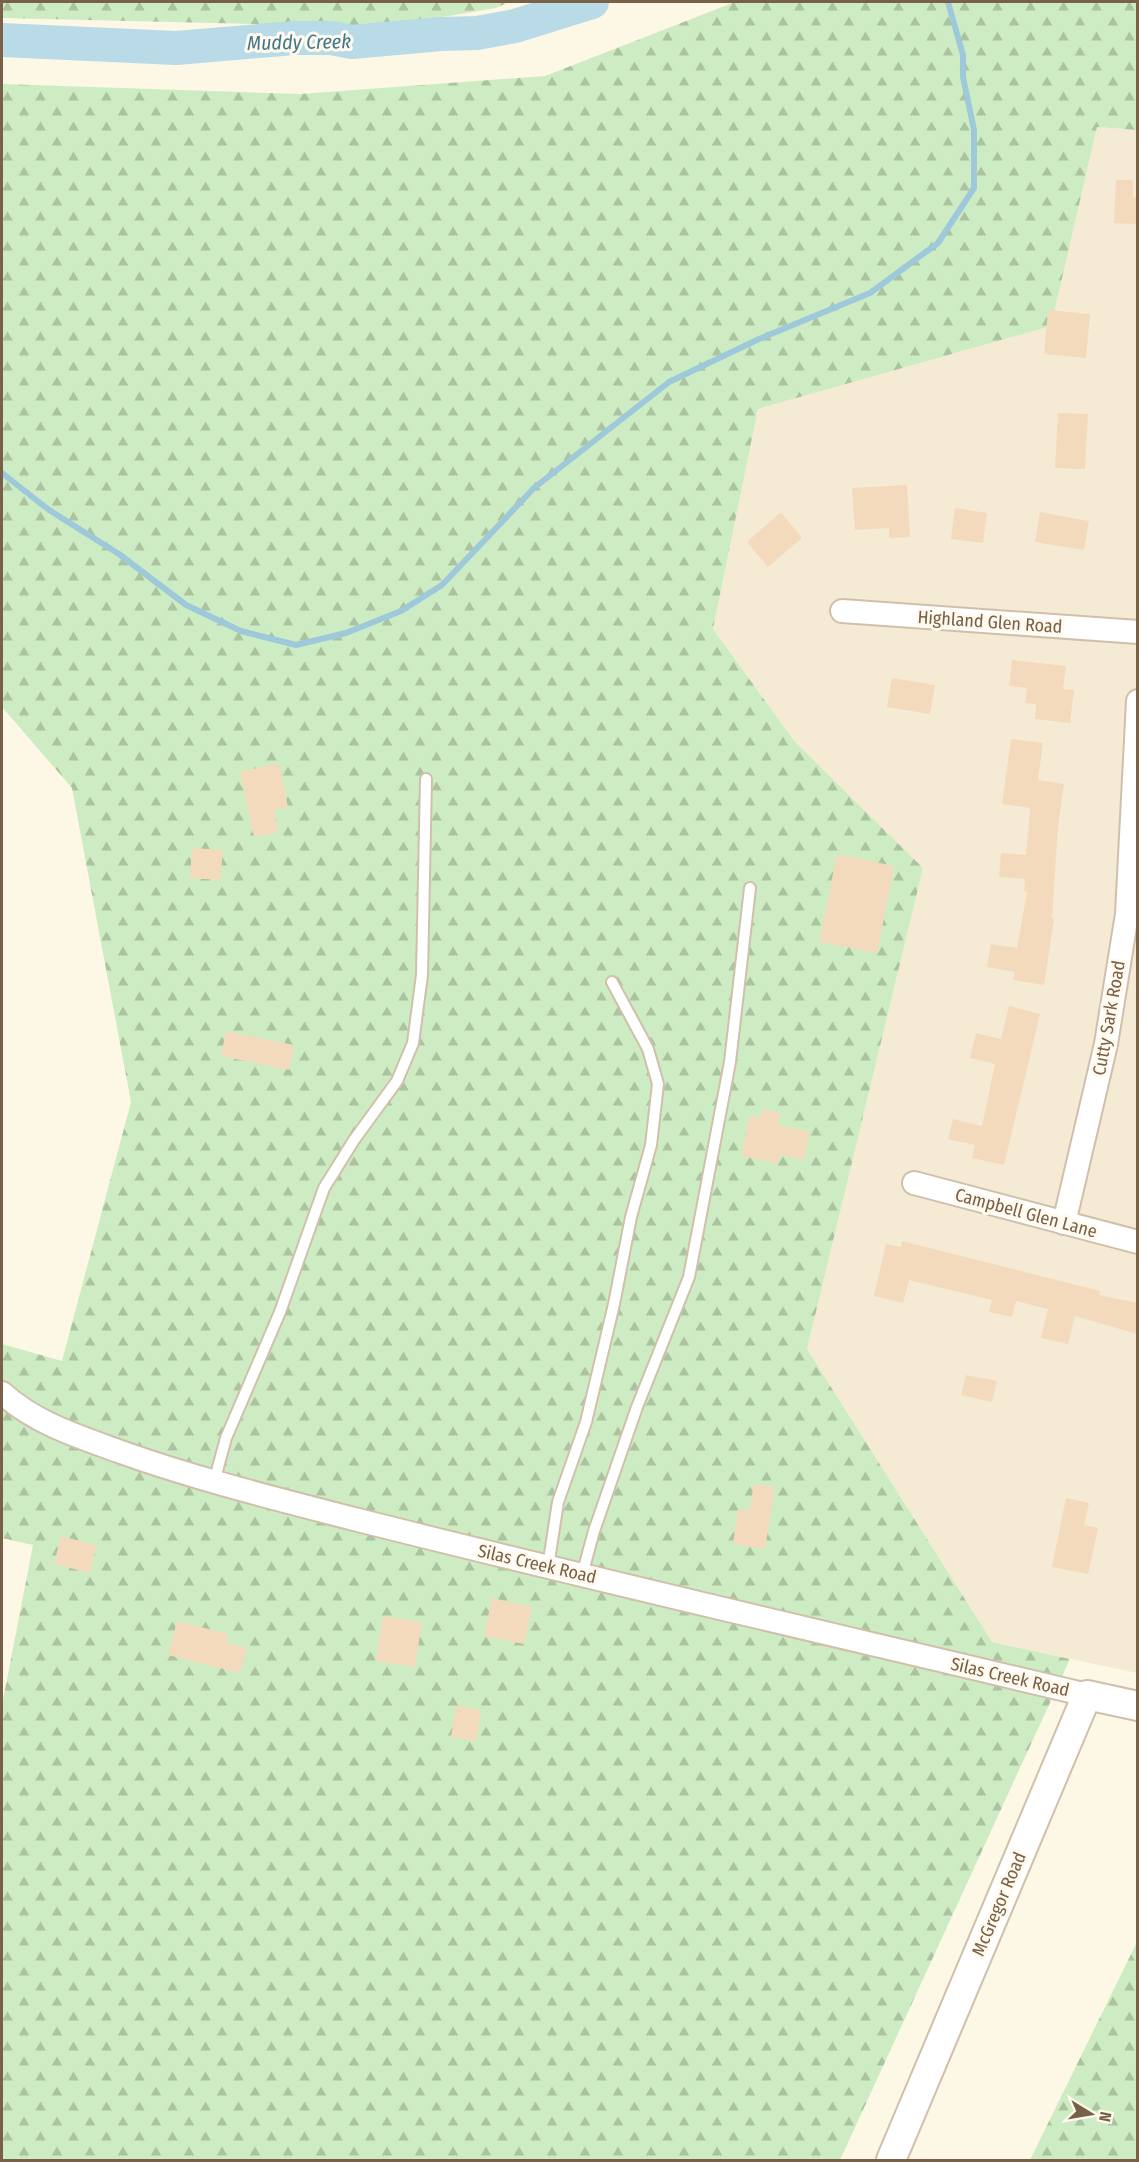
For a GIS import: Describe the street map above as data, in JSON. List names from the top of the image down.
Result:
{
  "streets": {
    "street": [
      "Highland Glen Road",
      "Cutty Sark Road",
      "Campbell Glen Lane",
      "Silas Creek Road",
      "McGregor Road"
    ]
  },
  "crossings": [
    ["Cutty Sark Road", "Campbell Glen Lane"],
    ["Silas Creek Road", "McGregor Road"]
  ],
  "water": ["Muddy Creek"],
  "north": "right"
}
